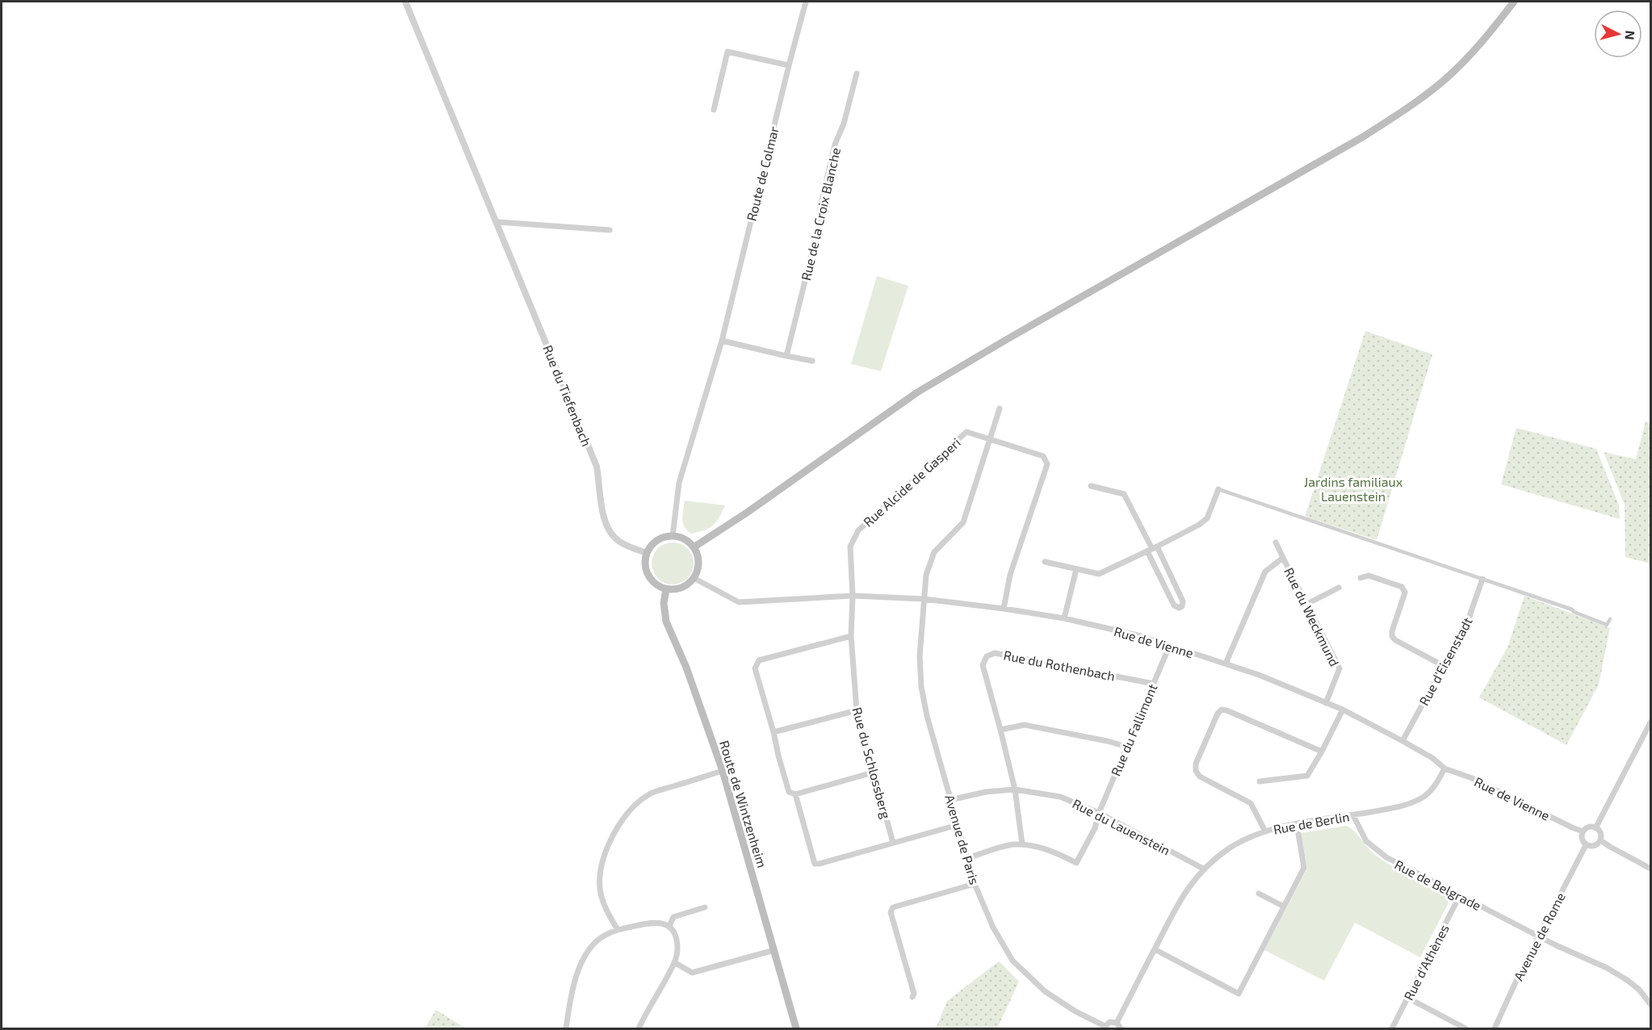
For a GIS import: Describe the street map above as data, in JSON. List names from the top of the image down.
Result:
{
  "streets": {
    "main road": ["Route de Wintzenheim"],
    "street": [
      "Route de Colmar",
      "Rue de la Croix Blanche",
      "Rue du Tiefenbach",
      "Rue Alcide de Gasperi",
      "Rue du Weckmund",
      "Rue de Vienne",
      "Rue d'Eisenstadt",
      "Rue du Rothenbach",
      "Rue du Fallimont",
      "Rue du Schlossberg",
      "Rue de Berlin",
      "Rue du Lauenstein",
      "Avenue de Paris",
      "Rue de Belgrade",
      "Avenue de Rome",
      "Rue d'Athènes"
    ]
  },
  "crossings": [
    ["Rue du Tiefenbach", "Rue de Vienne"],
    ["Rue du Tiefenbach", "Route de Wintzenheim"],
    ["Rue Alcide de Gasperi", "Rue de Vienne"],
    ["Rue Alcide de Gasperi", "Rue du Schlossberg"],
    ["Rue Alcide de Gasperi", "Avenue de Paris"],
    ["Rue du Weckmund", "Rue de Vienne"],
    ["Rue de Vienne", "Rue d'Eisenstadt"],
    ["Rue de Vienne", "Rue du Fallimont"],
    ["Rue de Vienne", "Rue du Schlossberg"],
    ["Rue de Vienne", "Route de Wintzenheim"],
    ["Rue de Vienne", "Rue de Berlin"],
    ["Rue de Vienne", "Avenue de Paris"],
    ["Rue de Vienne", "Avenue de Rome"],
    ["Rue du Rothenbach", "Rue du Fallimont"],
    ["Rue du Rothenbach", "Rue du Lauenstein"],
    ["Rue du Fallimont", "Rue du Lauenstein"],
    ["Rue de Berlin", "Rue du Lauenstein"],
    ["Rue de Berlin", "Rue de Belgrade"],
    ["Rue du Lauenstein", "Avenue de Paris"],
    ["Rue de Belgrade", "Avenue de Rome"],
    ["Rue de Belgrade", "Rue d'Athènes"]
  ],
  "parks": ["Jardins familiaux Lauenstein"],
  "north": "right"
}
